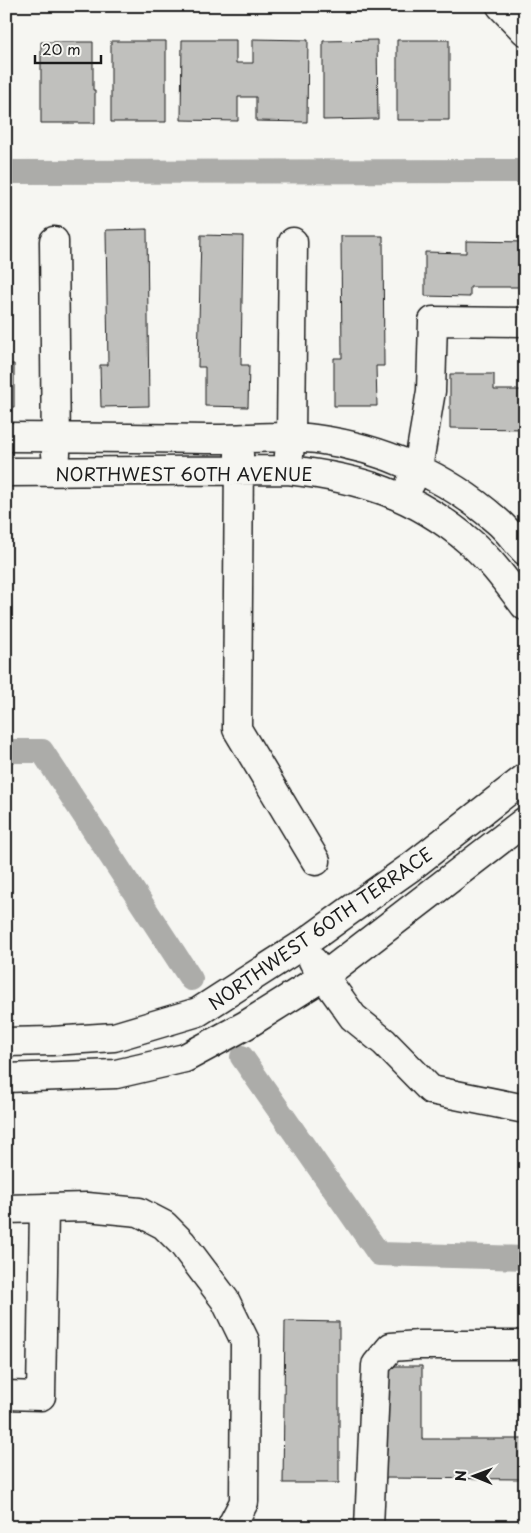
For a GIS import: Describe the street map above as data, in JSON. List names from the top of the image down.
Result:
{
  "streets": {
    "street": ["NORTHWEST 60TH AVENUE", "NORTHWEST 60TH TERRACE"]
  },
  "scale_bar": "20 m",
  "north": "left"
}
